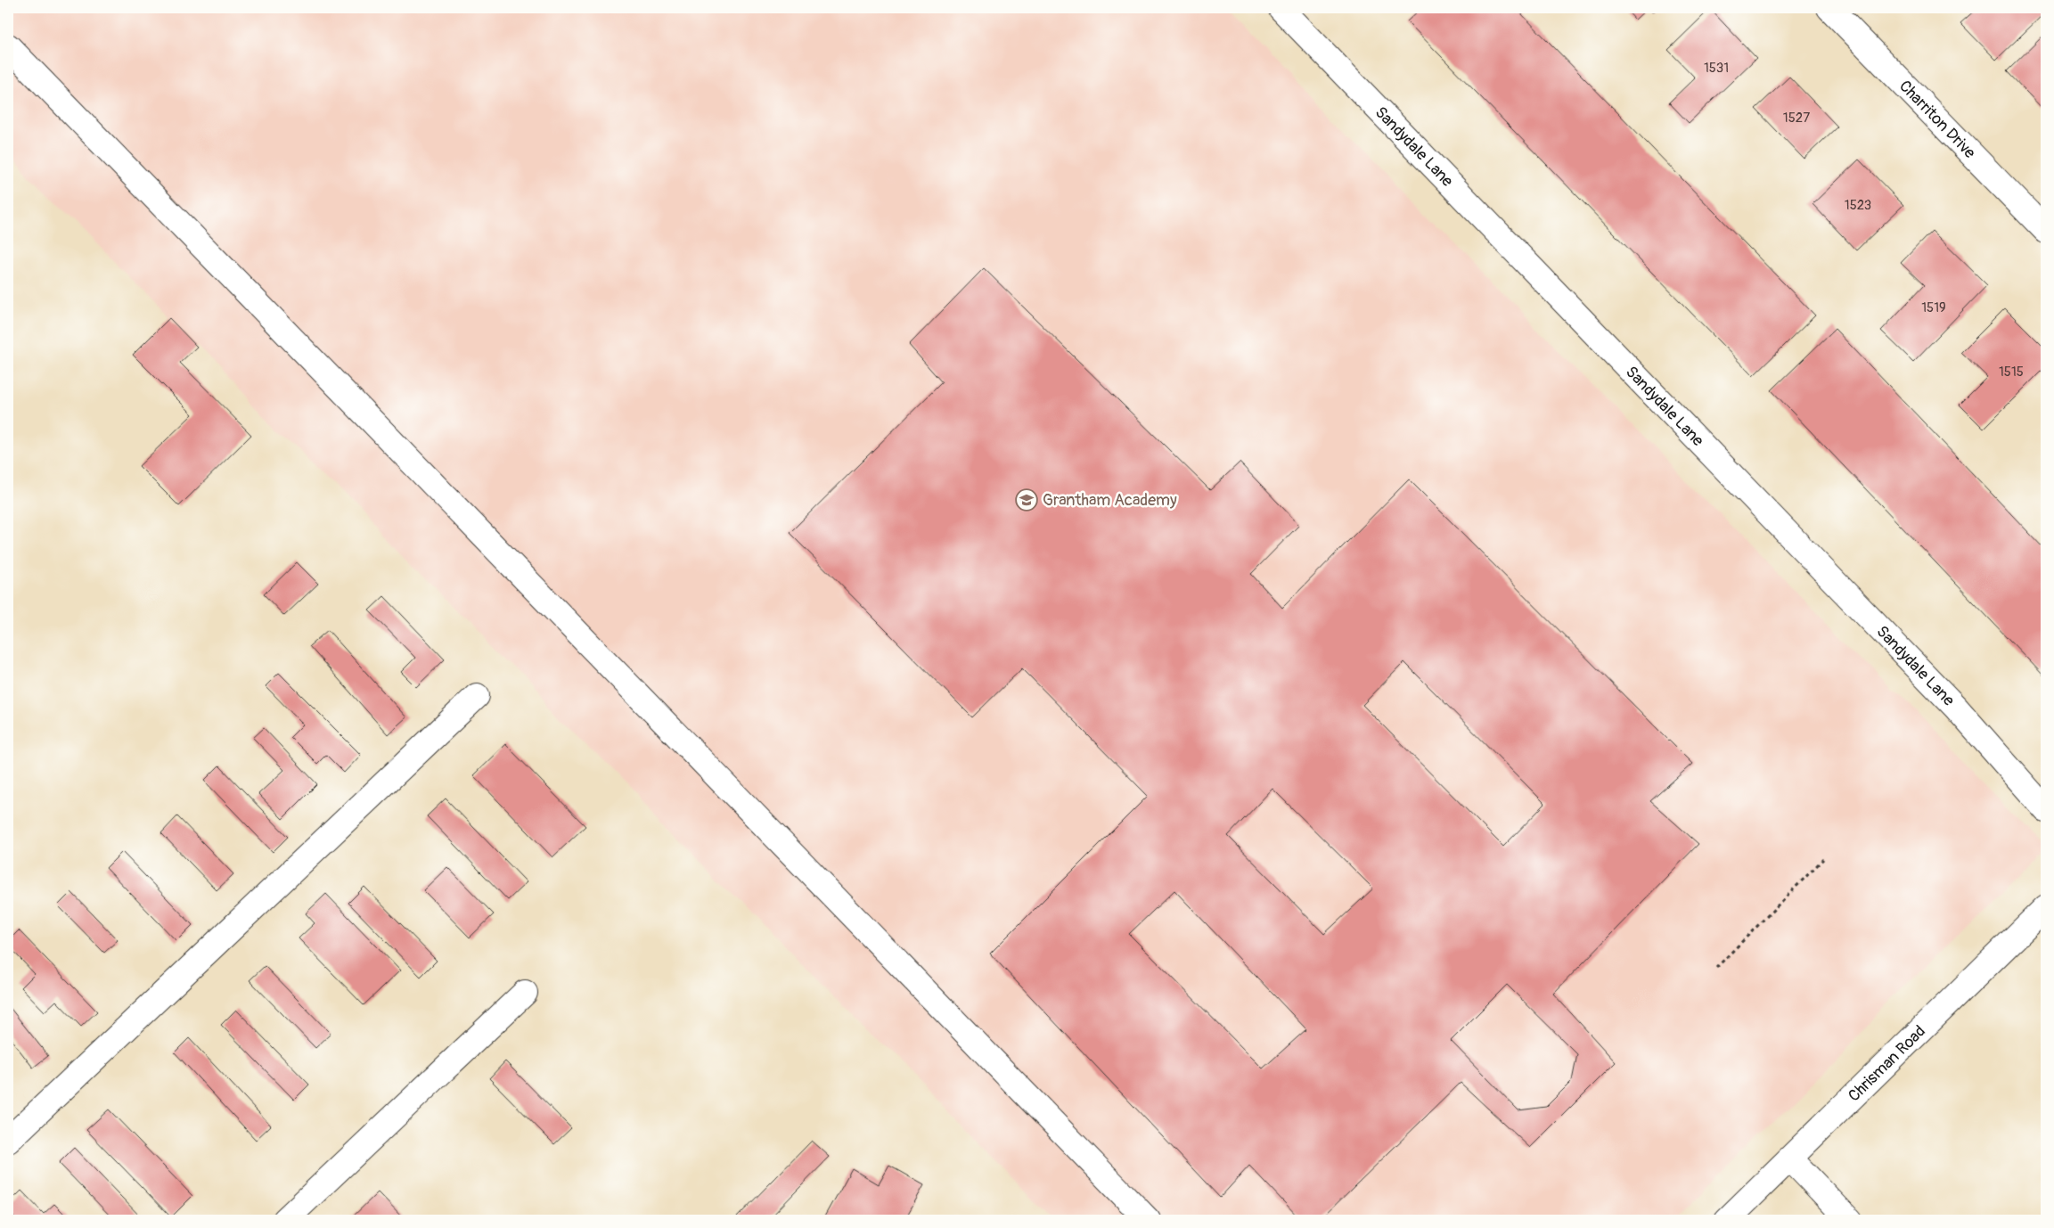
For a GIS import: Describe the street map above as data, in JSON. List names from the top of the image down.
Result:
{
  "streets": {
    "street": ["Charriton Drive", "Sandydale Lane", "Chrisman Road"]
  },
  "places": {
    "school or university": ["Grantham Academy"]
  },
  "house_numbers": [
    "1531",
    "1527",
    "1523",
    "1519",
    "1515"
  ]
}
